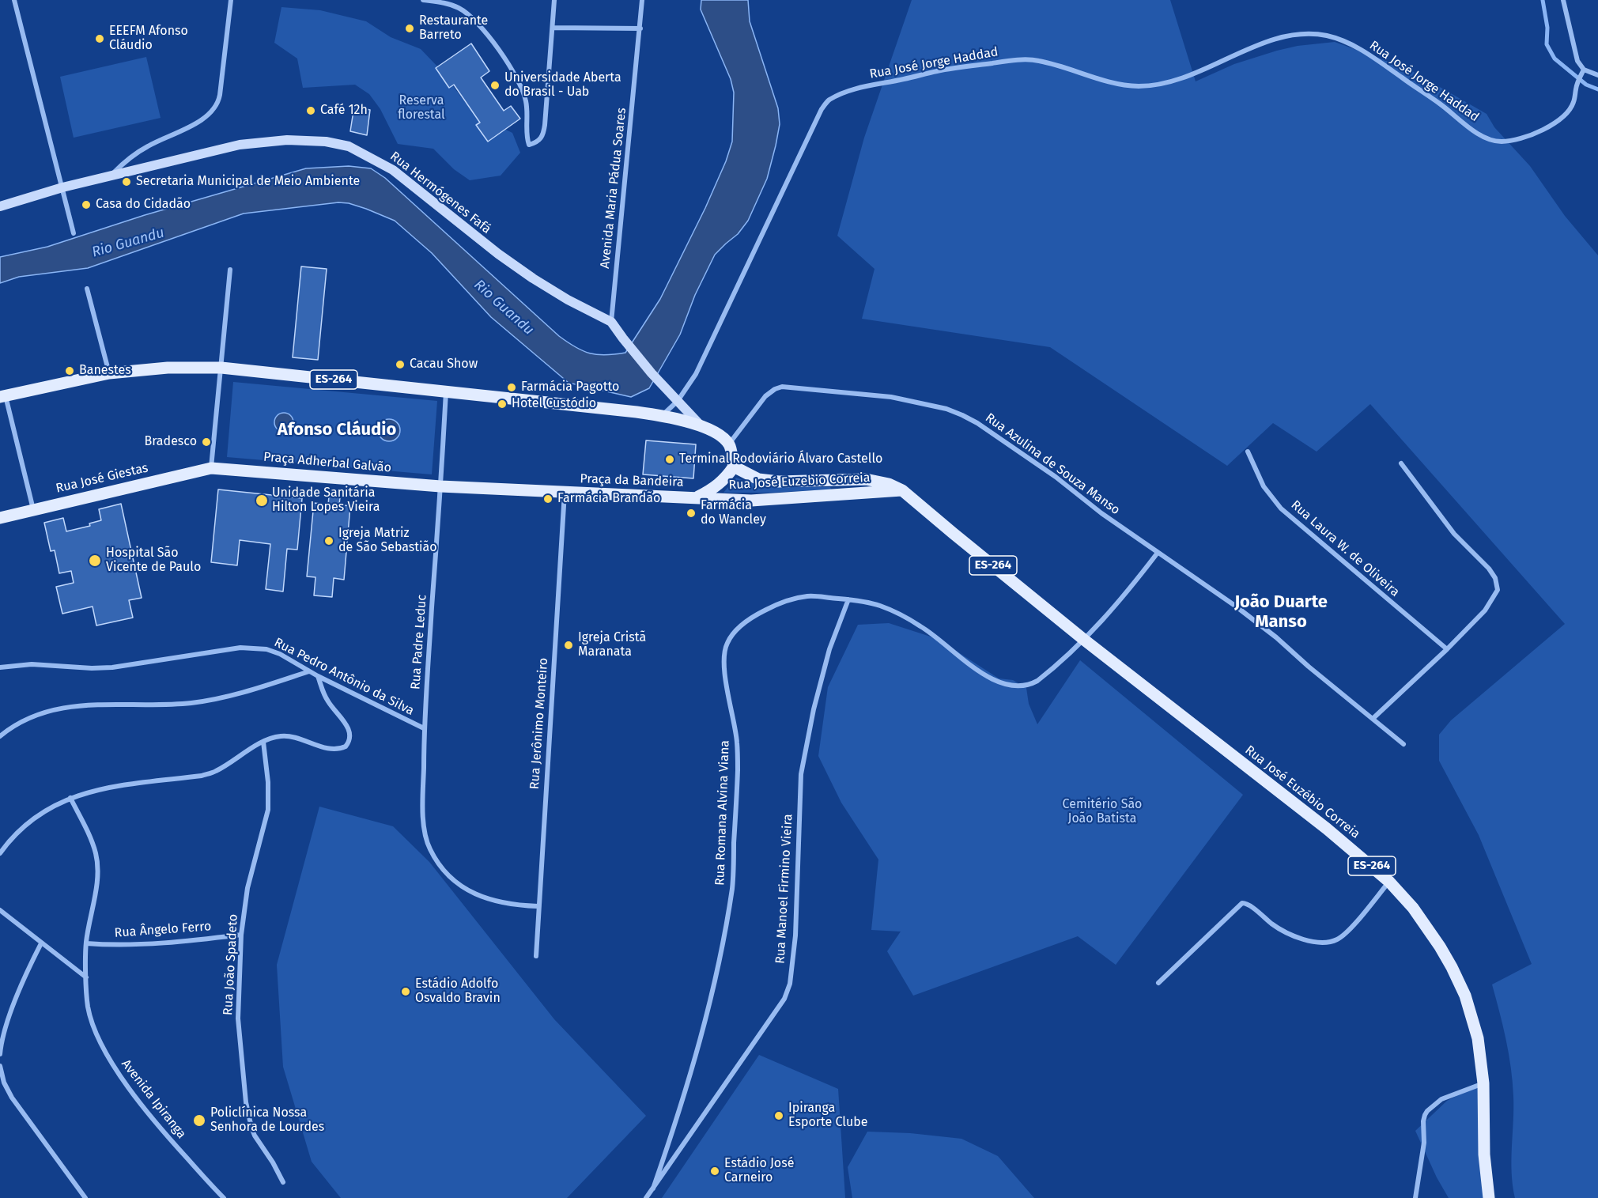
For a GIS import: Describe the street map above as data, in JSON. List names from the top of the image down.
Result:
{
  "streets": {
    "main road": [
      "ES-264",
      "Praça Adherbal Galvão",
      "Rua José Giestas",
      "Praça da Bandeira",
      "Rua José Euzebio Correia",
      "Rua José Euzébio Correia"
    ],
    "street": [
      "Rua José Jorge Haddad",
      "Avenida Maria Pádua Soares",
      "Rua Hermógenes Fafá",
      "Rua Azulina de Souza Manso",
      "Rua Laura W. de Oliveira",
      "Rua Padre Leduc",
      "Rua Pedro Antônio da Silva",
      "Rua Jerônimo Monteiro",
      "Rua Romana Alvina Viana",
      "Rua Manoel Firmino Vieira",
      "Rua Ângelo Ferro",
      "Rua João Spadeto",
      "Avenida Ipiranga"
    ]
  },
  "crossings": [
    ["Rua José Jorge Haddad", "Rua Hermógenes Fafá"],
    ["Avenida Maria Pádua Soares", "Rua Hermógenes Fafá"],
    ["ES-264", "Rua Azulina de Souza Manso"],
    ["ES-264", "Rua Padre Leduc"],
    ["Praça Adherbal Galvão", "Rua José Giestas"],
    ["Praça Adherbal Galvão", "Praça da Bandeira"],
    ["Praça Adherbal Galvão", "Rua Padre Leduc"],
    ["Praça Adherbal Galvão", "Rua Jerônimo Monteiro"],
    ["Rua Azulina de Souza Manso", "Rua Romana Alvina Viana"],
    ["Praça da Bandeira", "Rua José Euzebio Correia"],
    ["Praça da Bandeira", "Rua Jerônimo Monteiro"],
    ["Rua José Euzebio Correia", "Rua José Euzébio Correia"],
    ["Rua José Euzebio Correia", "Rua Romana Alvina Viana"],
    ["Rua Padre Leduc", "Rua Pedro Antônio da Silva"],
    ["Rua Padre Leduc", "Rua Jerônimo Monteiro"],
    ["Rua José Euzébio Correia", "Rua Romana Alvina Viana"],
    ["Rua Romana Alvina Viana", "Rua Manoel Firmino Vieira"],
    ["Rua Ângelo Ferro", "Rua João Spadeto"],
    ["Rua Ângelo Ferro", "Avenida Ipiranga"]
  ],
  "districts": ["Afonso Cláudio", "João Duarte Manso"],
  "water": ["Rio Guandu"],
  "parks": ["Reserva florestal", "Cemitério São João Batista"],
  "places": [
    "Restaurante Barreto",
    "EEEFM Afonso Cláudio",
    "Universidade Aberta do Brasil - Uab",
    "Café 12h",
    "Secretaria Municipal de Meio Ambiente",
    "Casa do Cidadão",
    "Cacau Show",
    "Banestes",
    "Farmácia Pagotto",
    "Hotel Custódio",
    "Bradesco",
    "Terminal Rodoviário Álvaro Castello",
    "Farmácia Brandão",
    "Unidade Sanitária Hilton Lopes Vieira",
    "Farmácia do Wancley",
    "Igreja Matriz de São Sebastião",
    "Hospital São Vicente de Paulo",
    "Igreja Cristã Maranata",
    "Estádio Adolfo Osvaldo Bravin",
    "Ipiranga Esporte Clube",
    "Policlínica Nossa Senhora de Lourdes",
    "Estádio José Carneiro"
  ]
}
